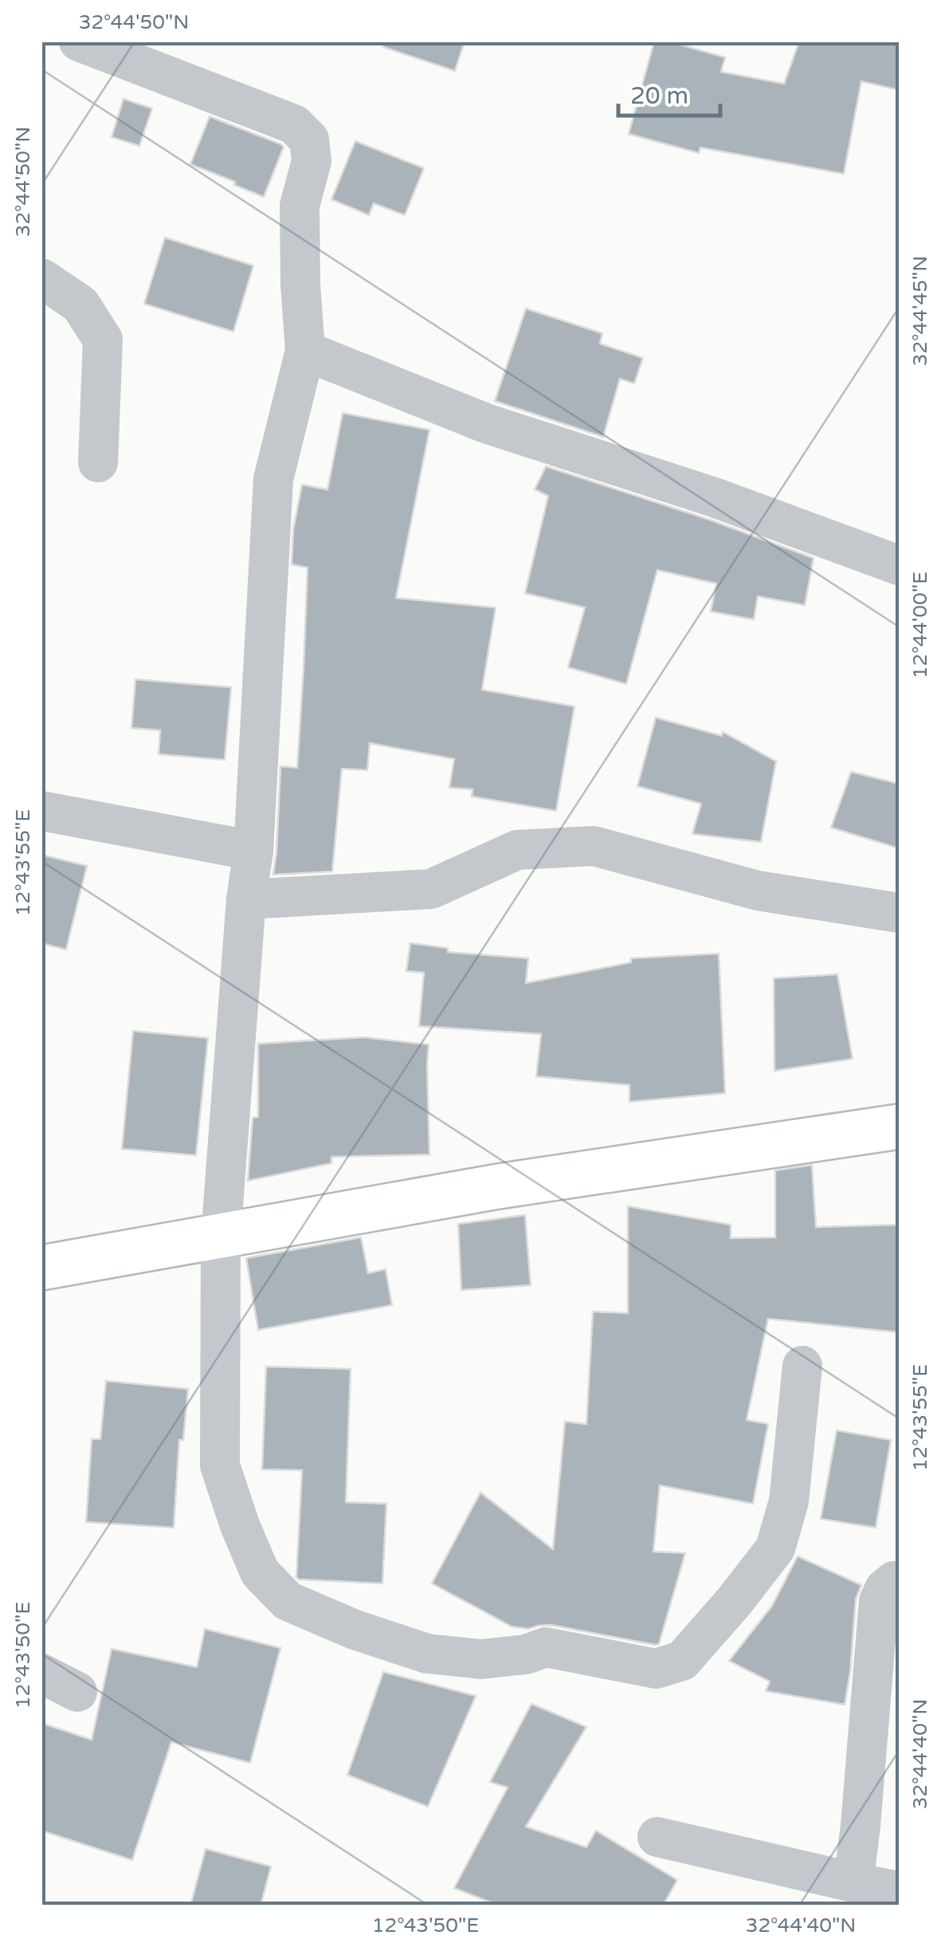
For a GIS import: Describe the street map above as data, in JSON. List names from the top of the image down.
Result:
{
  "scale_bar": "20 m",
  "coordinates": [
    "32°44'50\"N",
    "32°44'45\"N",
    "12°44'00\"E",
    "12°43'55\"E",
    "12°43'50\"E",
    "32°44'40\"N"
  ]
}
